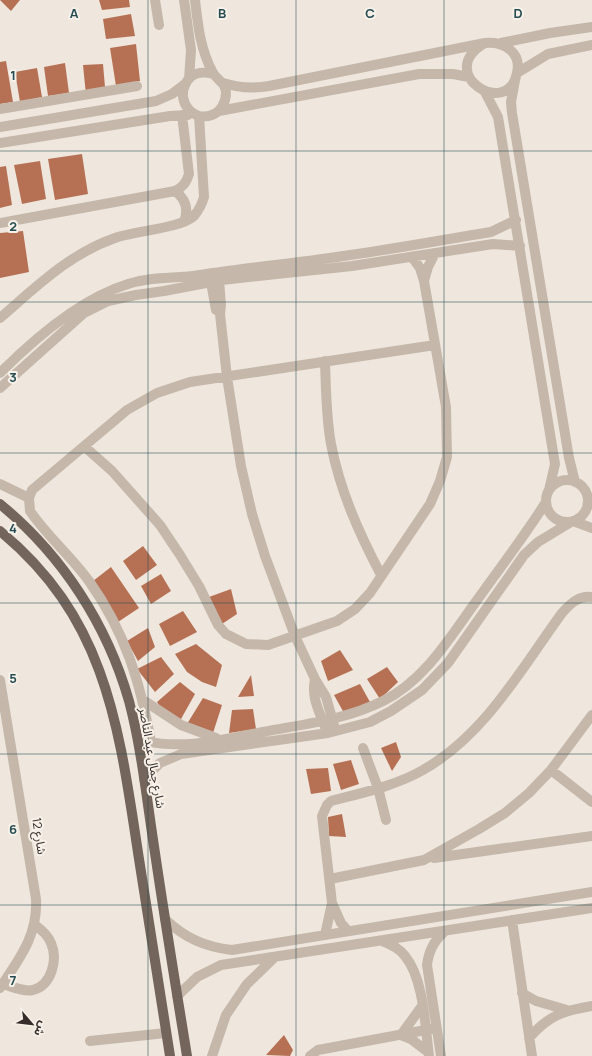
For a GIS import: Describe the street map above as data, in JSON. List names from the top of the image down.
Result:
{
  "streets": {
    "main road": ["شارع جمال عبد الناصر"],
    "street": ["شارع 12"]
  },
  "north": "bottom right",
  "grid": {
    "columns": [
      "A",
      "B",
      "C",
      "D"
    ],
    "rows": [
      "1",
      "2",
      "3",
      "4",
      "5",
      "6",
      "7"
    ]
  }
}
